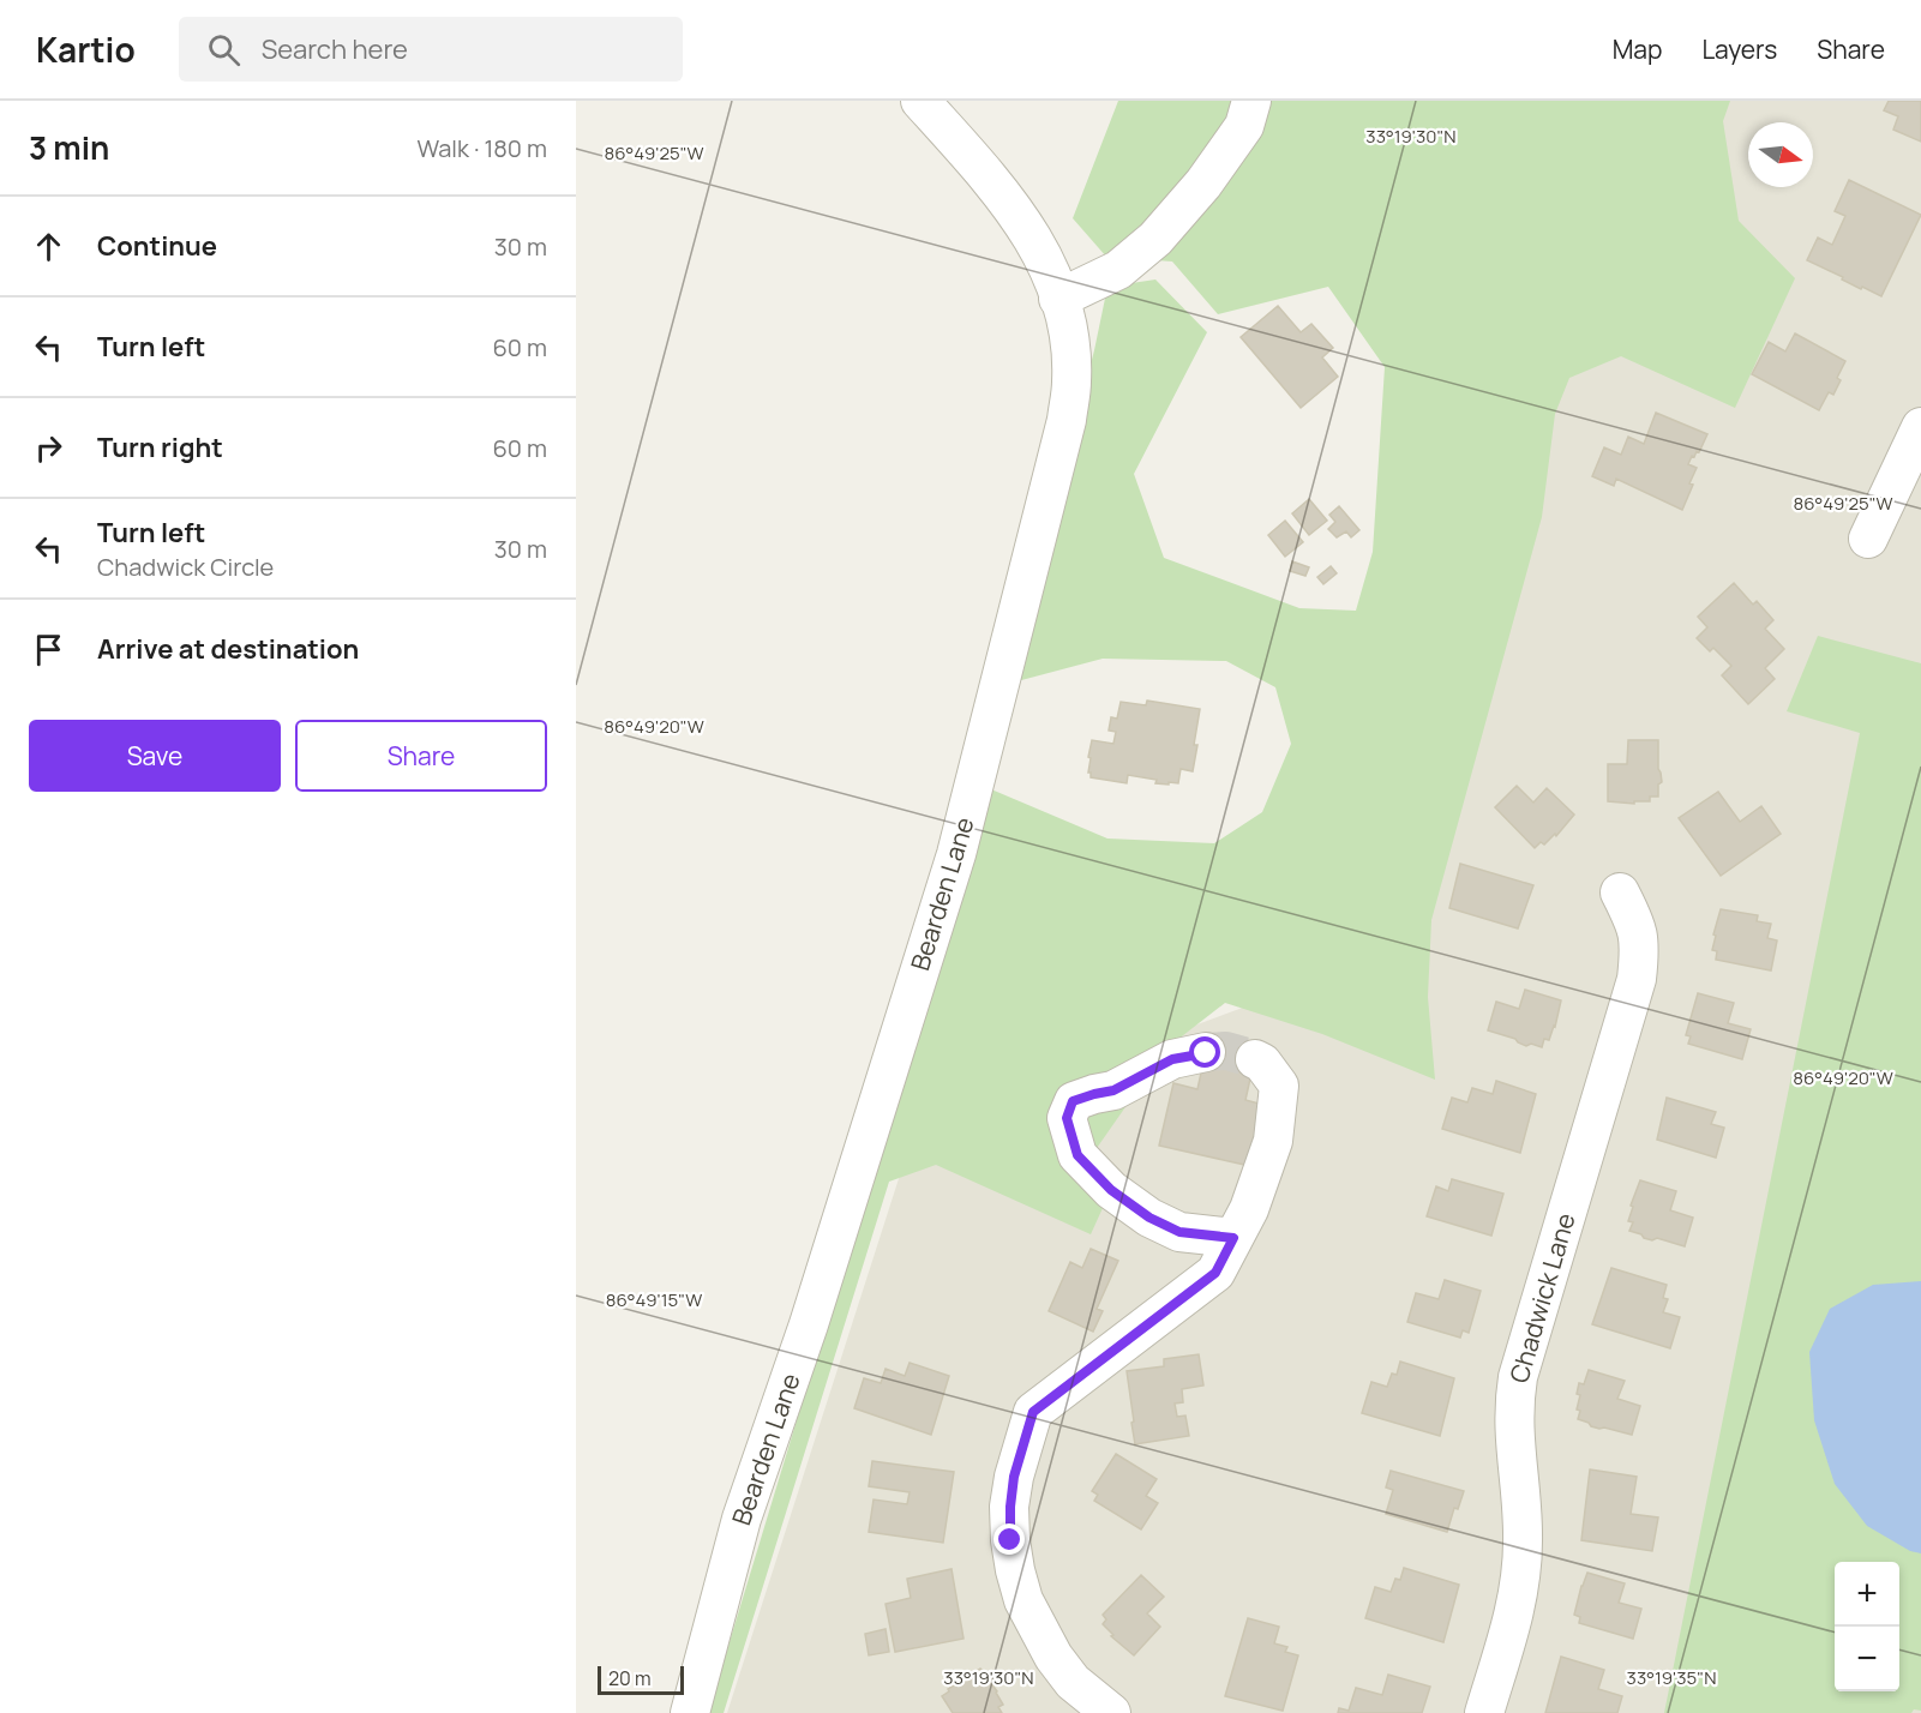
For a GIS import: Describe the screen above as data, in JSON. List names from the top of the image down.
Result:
{
  "streets": {
    "street": ["Bearden Lane", "Chadwick Lane"]
  },
  "scale_bar": "20 m",
  "north": "right",
  "page": {
    "header": "Kartio",
    "search": "Search here",
    "nav": ["Map", "Layers", "Share"],
    "heading": ["3 min", "Walk · 180 m"],
    "list": [
      ["Continue", "30 m"],
      ["Turn left", "60 m"],
      ["Turn right", "60 m"],
      ["Turn left", "Chadwick Circle", "30 m"],
      "Arrive at destination"
    ],
    "buttons": ["Save", "Share"],
    "map_buttons": ["+", "−"],
    "scale": "20 m"
  },
  "coordinates": [
    "33°19'30\"N",
    "86°49'25\"W",
    "86°49'20\"W",
    "86°49'15\"W",
    "33°19'35\"N"
  ]
}
